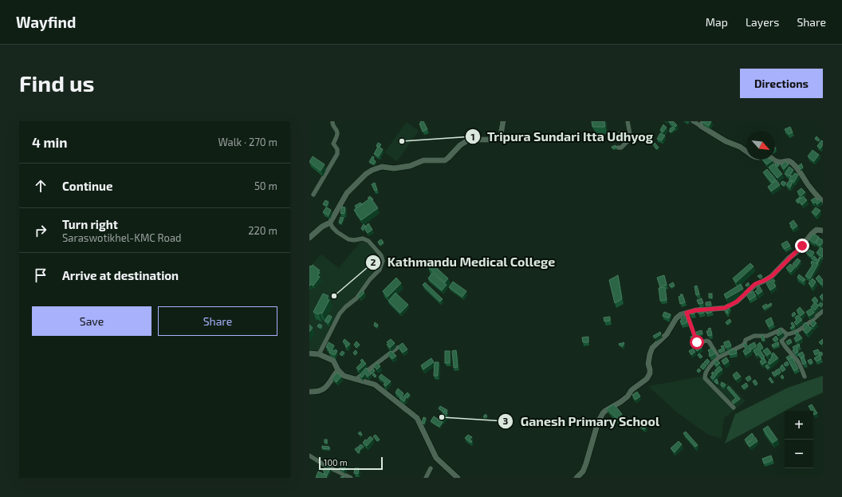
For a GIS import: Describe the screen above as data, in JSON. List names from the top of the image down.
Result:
{
  "places": ["Tripura Sundari Itta Udhyog", "Kathmandu Medical College", "Ganesh Primary School"],
  "scale_bar": "100 m",
  "north": "bottom right",
  "page": {
    "header": "Wayfind",
    "nav": ["Map", "Layers", "Share"],
    "buttons": [
      "Directions",
      ["Save", "Share"]
    ],
    "title": "Find us",
    "heading": ["4 min", "Walk · 270 m"],
    "list": [
      ["Continue", "50 m"],
      ["Turn right", "Saraswotikhel-KMC Road", "220 m"],
      "Arrive at destination"
    ],
    "map_buttons": ["+", "−"],
    "scale": "100 m"
  }
}
